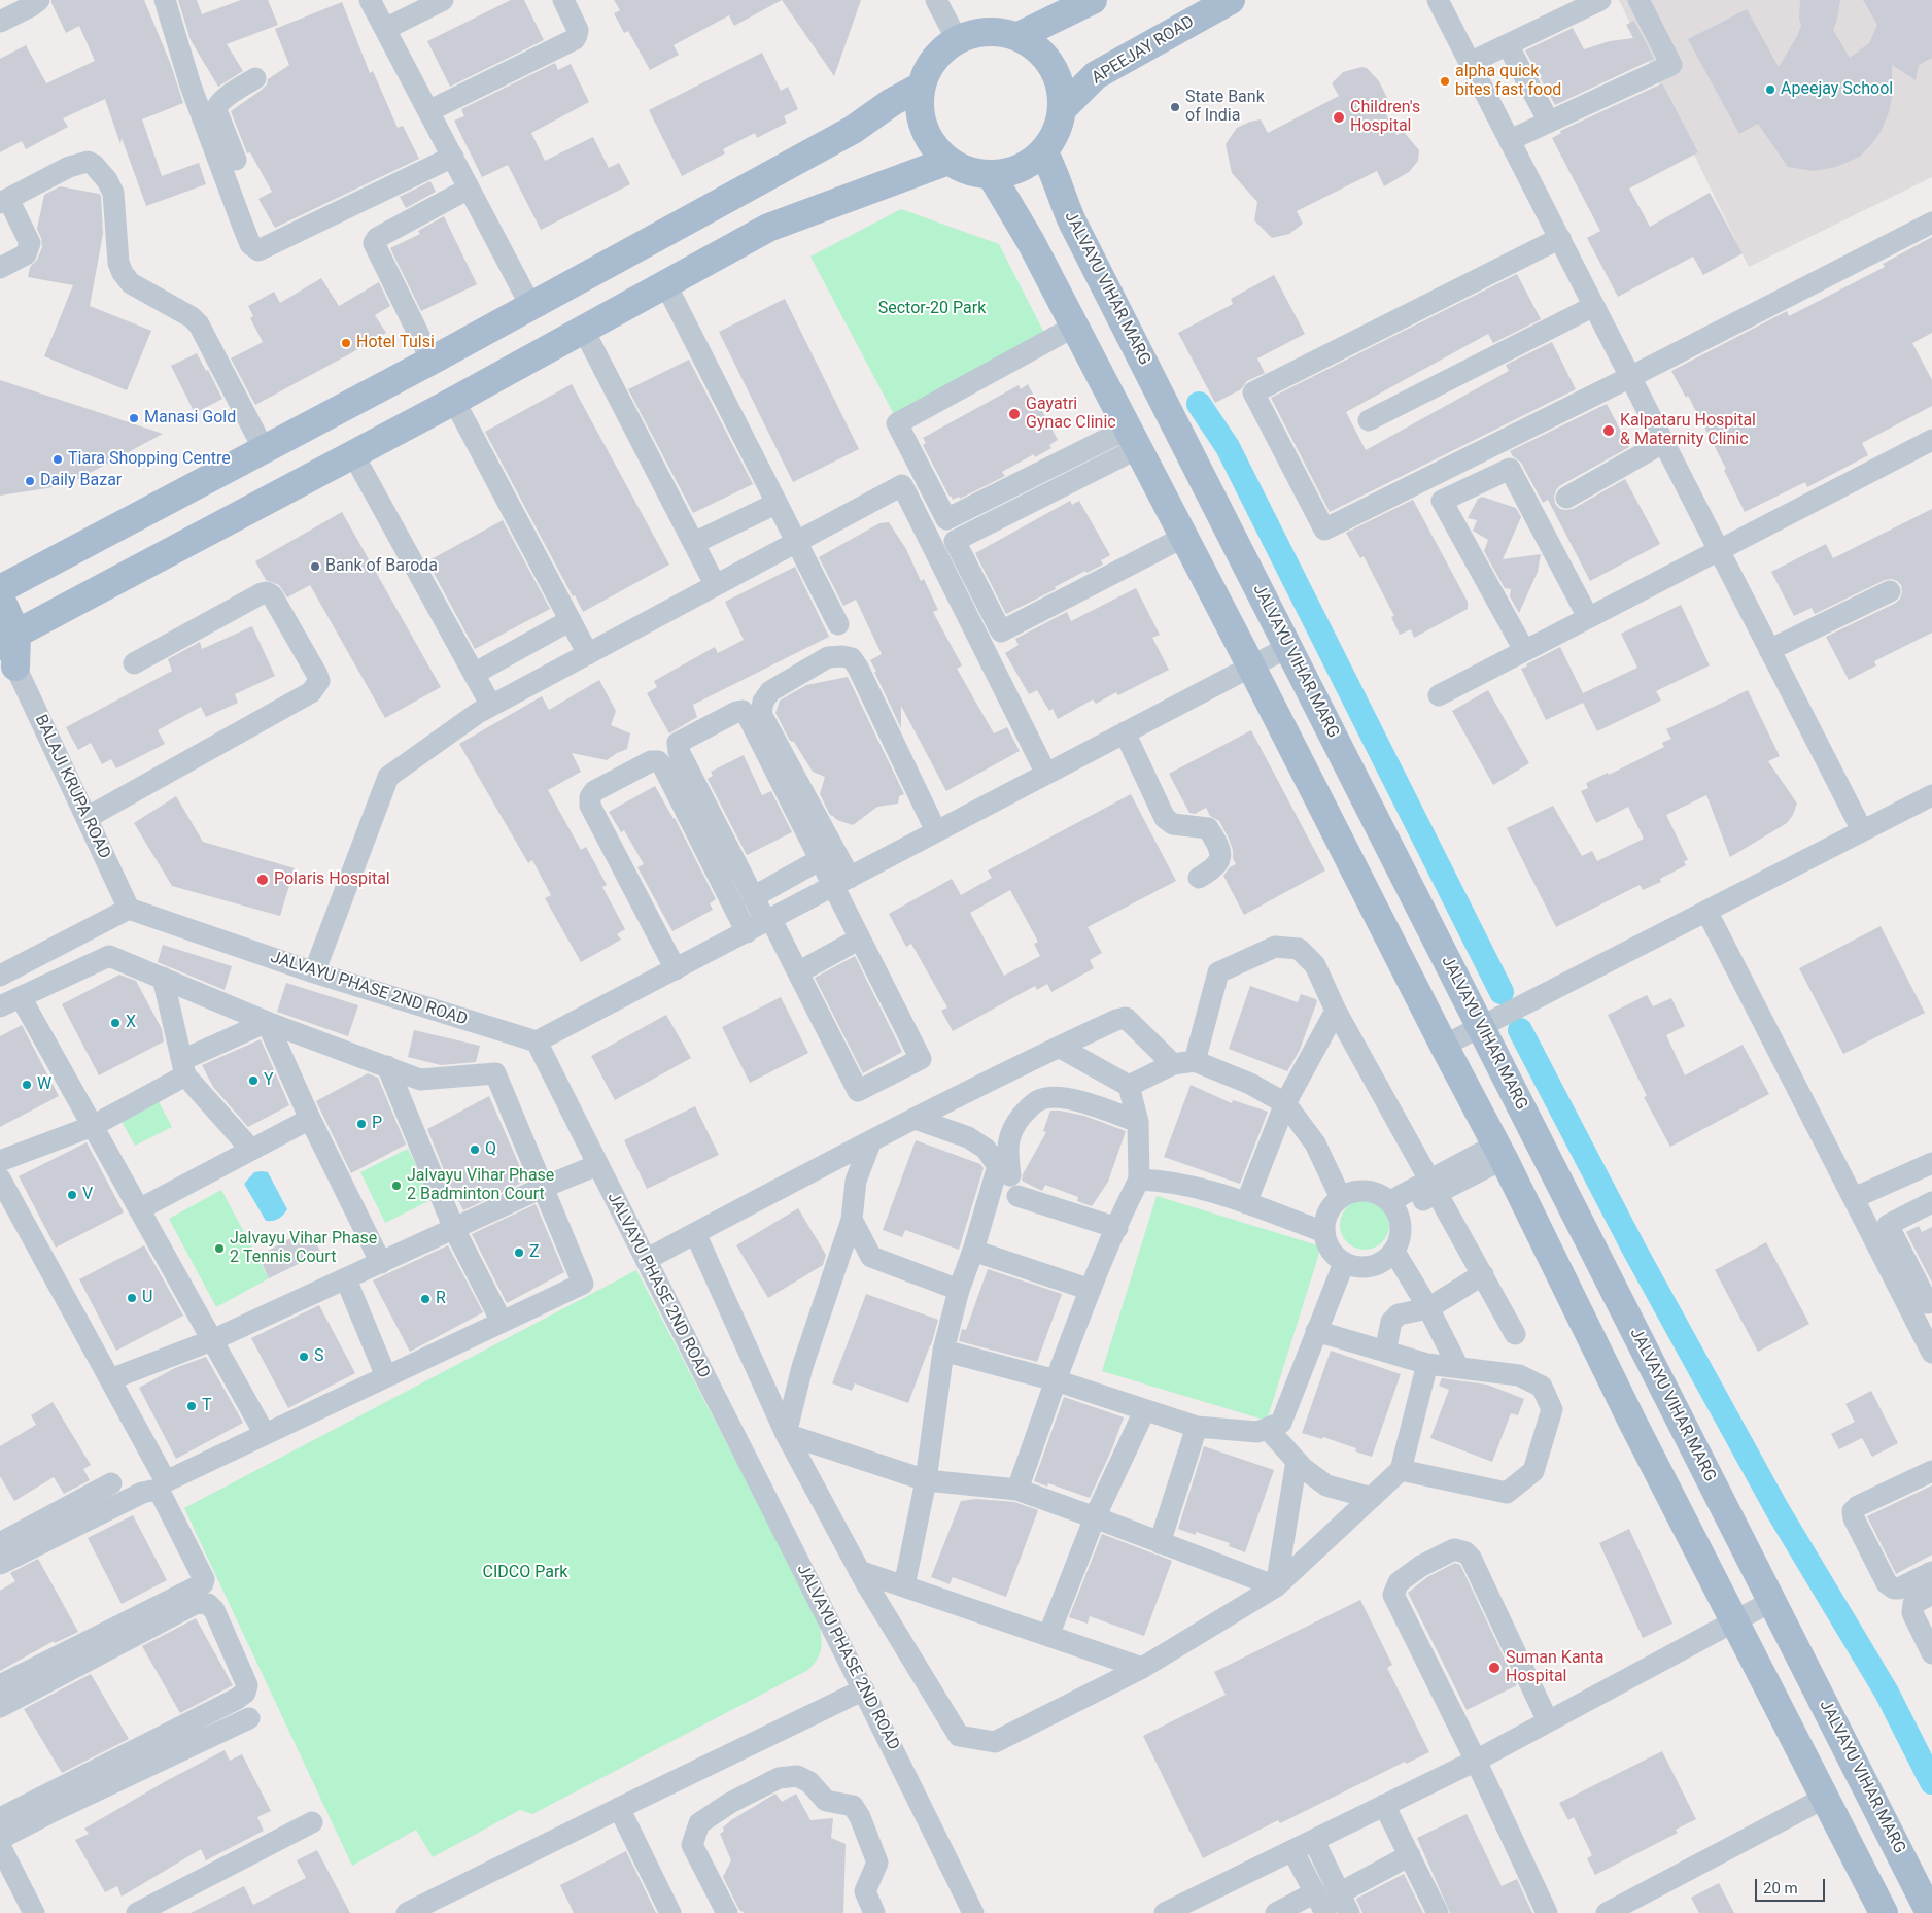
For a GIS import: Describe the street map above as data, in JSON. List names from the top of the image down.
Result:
{
  "streets": {
    "main road": ["APEEJAY ROAD", "JALVAYU VIHAR MARG"],
    "street": ["BALAJI KRUPA ROAD", "JALVAYU PHASE 2ND ROAD"]
  },
  "crossings": [
    ["APEEJAY ROAD", "JALVAYU VIHAR MARG"],
    ["BALAJI KRUPA ROAD", "JALVAYU PHASE 2ND ROAD"]
  ],
  "parks": ["Sector-20 Park", "CIDCO Park"],
  "places": [
    "alpha quick bites fast food",
    "Apeejay School",
    "State Bank of India",
    "Children's Hospital",
    "Hotel Tulsi",
    "Gayatri Gynac Clinic",
    "Manasi Gold",
    "Kalpataru Hospital & Maternity Clinic",
    "Tiara Shopping Centre",
    "Daily Bazar",
    "Bank of Baroda",
    "Polaris Hospital",
    "X",
    "Y",
    "W",
    "P",
    "Q",
    "Jalvayu Vihar Phase 2 Badminton Court",
    "V",
    "Jalvayu Vihar Phase 2 Tennis Court",
    "Z",
    "U",
    "R",
    "S",
    "T",
    "Suman Kanta Hospital"
  ],
  "scale_bar": "20 m"
}
